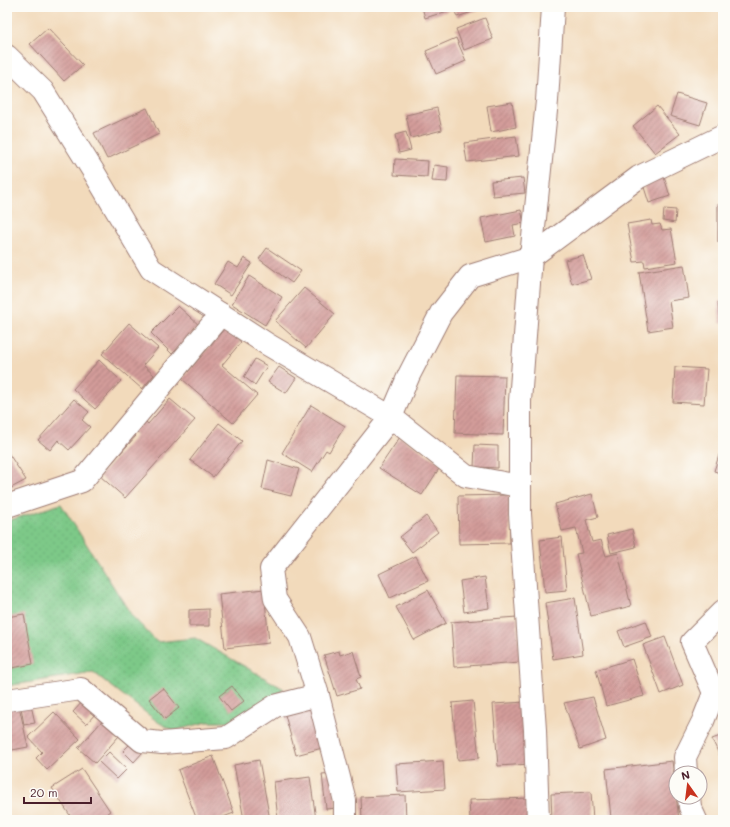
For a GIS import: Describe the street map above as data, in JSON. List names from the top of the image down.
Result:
{
  "scale_bar": "20 m",
  "north": "top"
}
